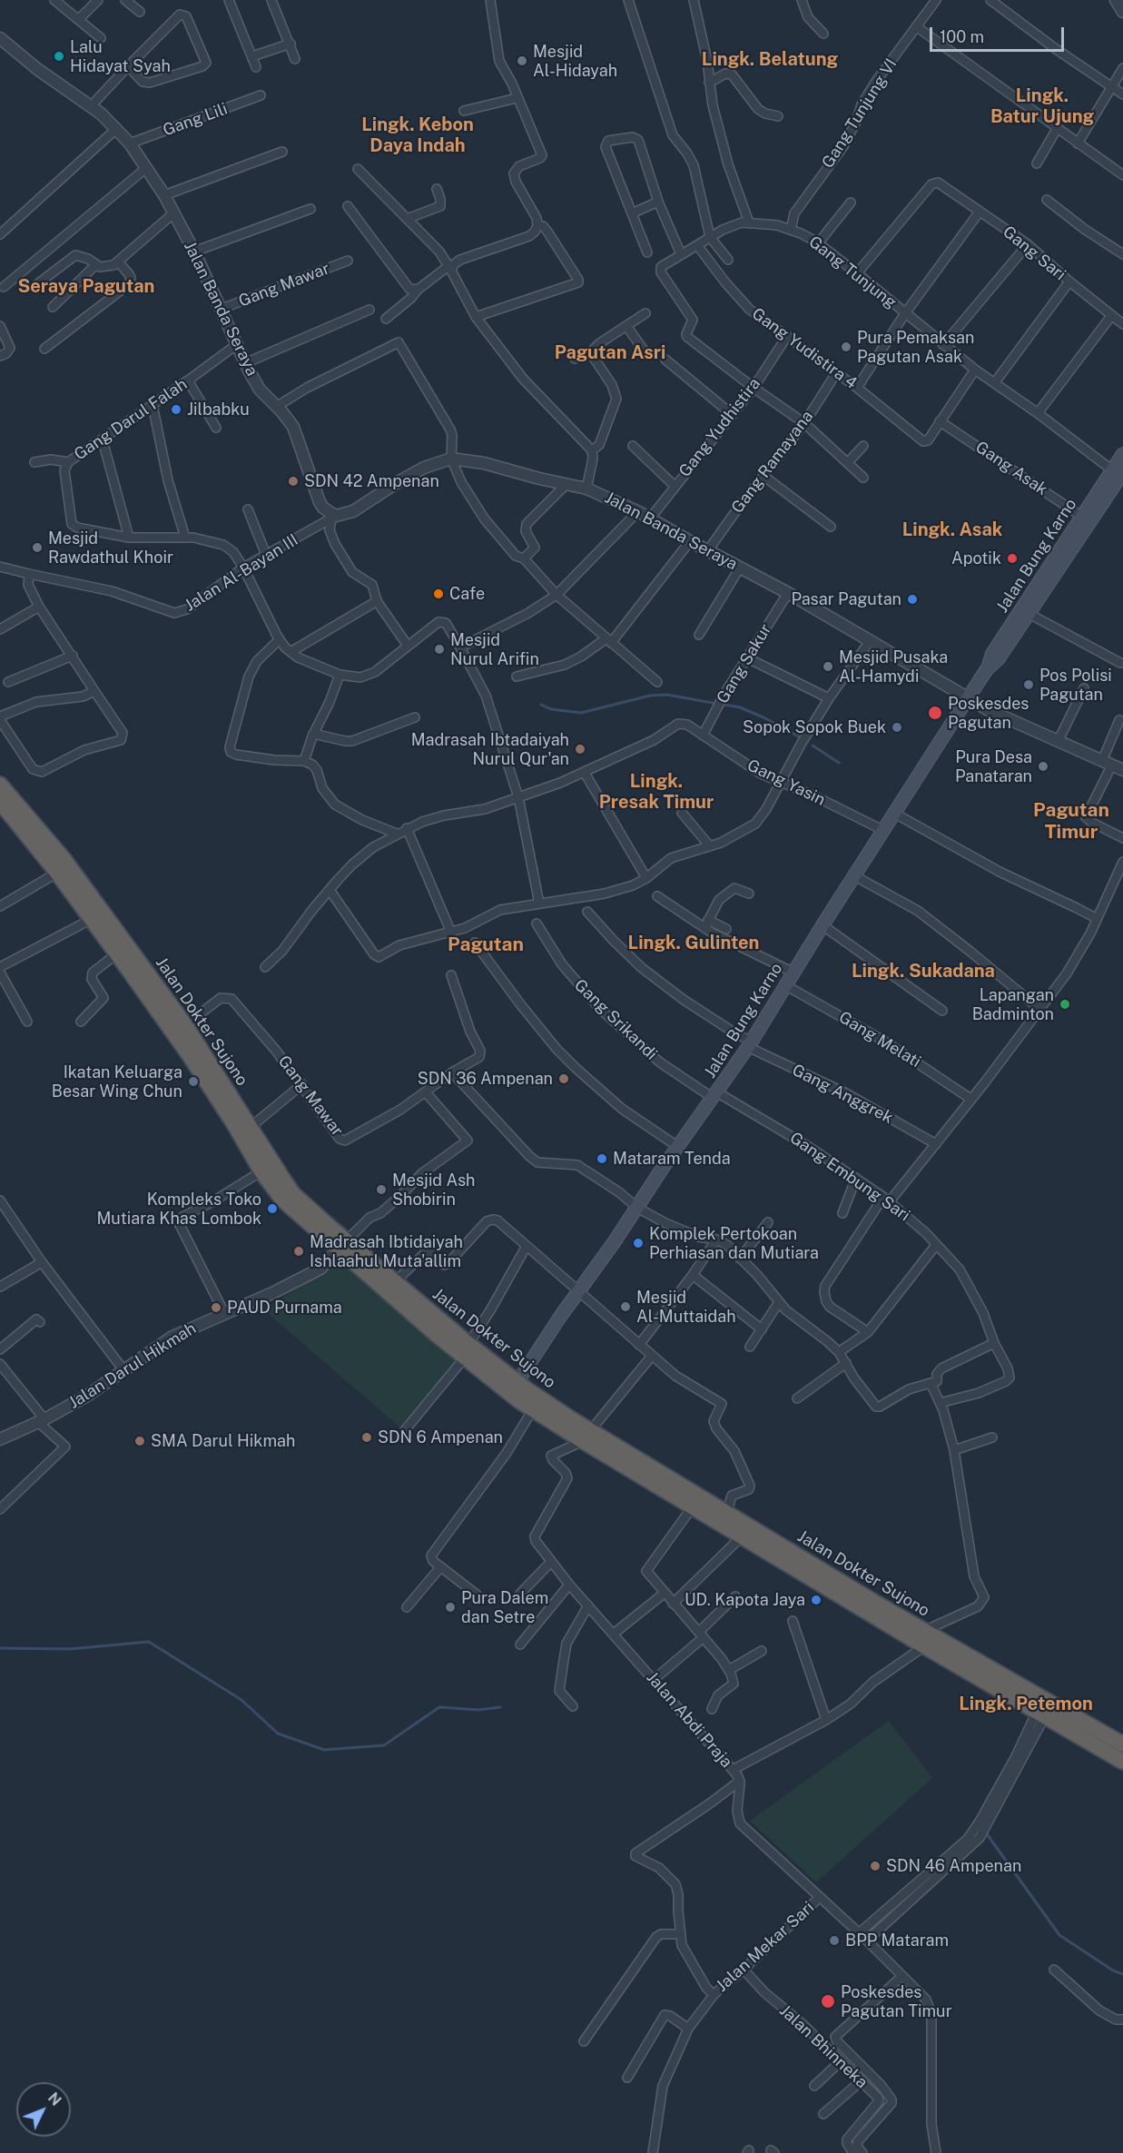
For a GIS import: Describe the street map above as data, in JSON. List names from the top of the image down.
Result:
{
  "streets": {
    "highway": ["Jalan Dokter Sujono"],
    "main road": ["Jalan Bung Karno"],
    "street": [
      "Gang Tunjung VI",
      "Gang Lili",
      "Gang Sari",
      "Gang Tunjung",
      "Gang Mawar",
      "Jalan Banda Seraya",
      "Gang Yudistira 4",
      "Gang Darul Falah",
      "Gang Yudhistira",
      "Gang Ramayana",
      "Gang Asak",
      "Jalan Al-Bayan III",
      "Gang Sakur",
      "Gang Yasin",
      "Gang Srikandi",
      "Gang Melati",
      "Gang Anggrek",
      "Gang Embung Sari",
      "Jalan Darul Hikmah",
      "Jalan Abdi Praja",
      "Jalan Mekar Sari",
      "Jalan Bhinneka"
    ]
  },
  "crossings": [
    ["Gang Tunjung VI", "Gang Tunjung"],
    ["Gang Lili", "Jalan Banda Seraya"],
    ["Gang Sari", "Gang Tunjung"],
    ["Gang Tunjung", "Gang Yudistira 4"],
    ["Gang Tunjung", "Jalan Bung Karno"],
    ["Gang Mawar", "Jalan Banda Seraya"],
    ["Gang Mawar", "Jalan Dokter Sujono"],
    ["Jalan Banda Seraya", "Gang Darul Falah"],
    ["Jalan Banda Seraya", "Gang Yudhistira"],
    ["Jalan Banda Seraya", "Gang Ramayana"],
    ["Jalan Banda Seraya", "Jalan Bung Karno"],
    ["Jalan Banda Seraya", "Jalan Al-Bayan III"],
    ["Jalan Banda Seraya", "Gang Sakur"],
    ["Gang Yudistira 4", "Gang Yudhistira"],
    ["Gang Yudistira 4", "Gang Ramayana"],
    ["Gang Yudistira 4", "Gang Asak"],
    ["Gang Darul Falah", "Jalan Al-Bayan III"],
    ["Gang Asak", "Jalan Bung Karno"],
    ["Jalan Bung Karno", "Gang Yasin"],
    ["Jalan Bung Karno", "Gang Srikandi"],
    ["Jalan Bung Karno", "Jalan Dokter Sujono"],
    ["Jalan Bung Karno", "Gang Melati"],
    ["Jalan Bung Karno", "Gang Anggrek"],
    ["Jalan Bung Karno", "Gang Embung Sari"],
    ["Gang Sakur", "Gang Yasin"],
    ["Gang Srikandi", "Gang Embung Sari"],
    ["Jalan Dokter Sujono", "Jalan Darul Hikmah"],
    ["Jalan Dokter Sujono", "Jalan Abdi Praja"],
    ["Jalan Abdi Praja", "Jalan Mekar Sari"],
    ["Jalan Mekar Sari", "Jalan Bhinneka"]
  ],
  "districts": [
    "Lingk. Belatung",
    "Lingk. Batur Ujung",
    "Lingk. Kebon Daya Indah",
    "Seraya Pagutan",
    "Pagutan Asri",
    "Lingk. Asak",
    "Lingk. Presak Timur",
    "Pagutan Timur",
    "Lingk. Gulinten",
    "Pagutan",
    "Lingk. Sukadana",
    "Lingk. Petemon"
  ],
  "places": [
    "Lalu Hidayat Syah",
    "Mesjid Al-Hidayah",
    "Pura Pemaksan Pagutan Asak",
    "Jilbabku",
    "SDN 42 Ampenan",
    "Mesjid Rawdathul Khoir",
    "Apotik",
    "Cafe",
    "Pasar Pagutan",
    "Mesjid Nurul Arifin",
    "Mesjid Pusaka Al-Hamydi",
    "Pos Polisi Pagutan",
    "Poskesdes Pagutan",
    "Sopok Sopok Buek",
    "Madrasah Ibtadaiyah Nurul Qur'an",
    "Pura Desa Panataran",
    "Lapangan Badminton",
    "SDN 36 Ampenan",
    "Ikatan Keluarga Besar Wing Chun",
    "Mataram Tenda",
    "Mesjid Ash Shobirin",
    "Kompleks Toko Mutiara Khas Lombok",
    "Komplek Pertokoan Perhiasan dan Mutiara",
    "Madrasah Ibtidaiyah Ishlaahul Muta'allim",
    "Mesjid Al-Muttaidah",
    "PAUD Purnama",
    "SDN 6 Ampenan",
    "SMA Darul Hikmah",
    "UD. Kapota Jaya",
    "Pura Dalem dan Setre",
    "SDN 46 Ampenan",
    "BPP Mataram",
    "Poskesdes Pagutan Timur"
  ],
  "scale_bar": "100 m",
  "north": "top right"
}
